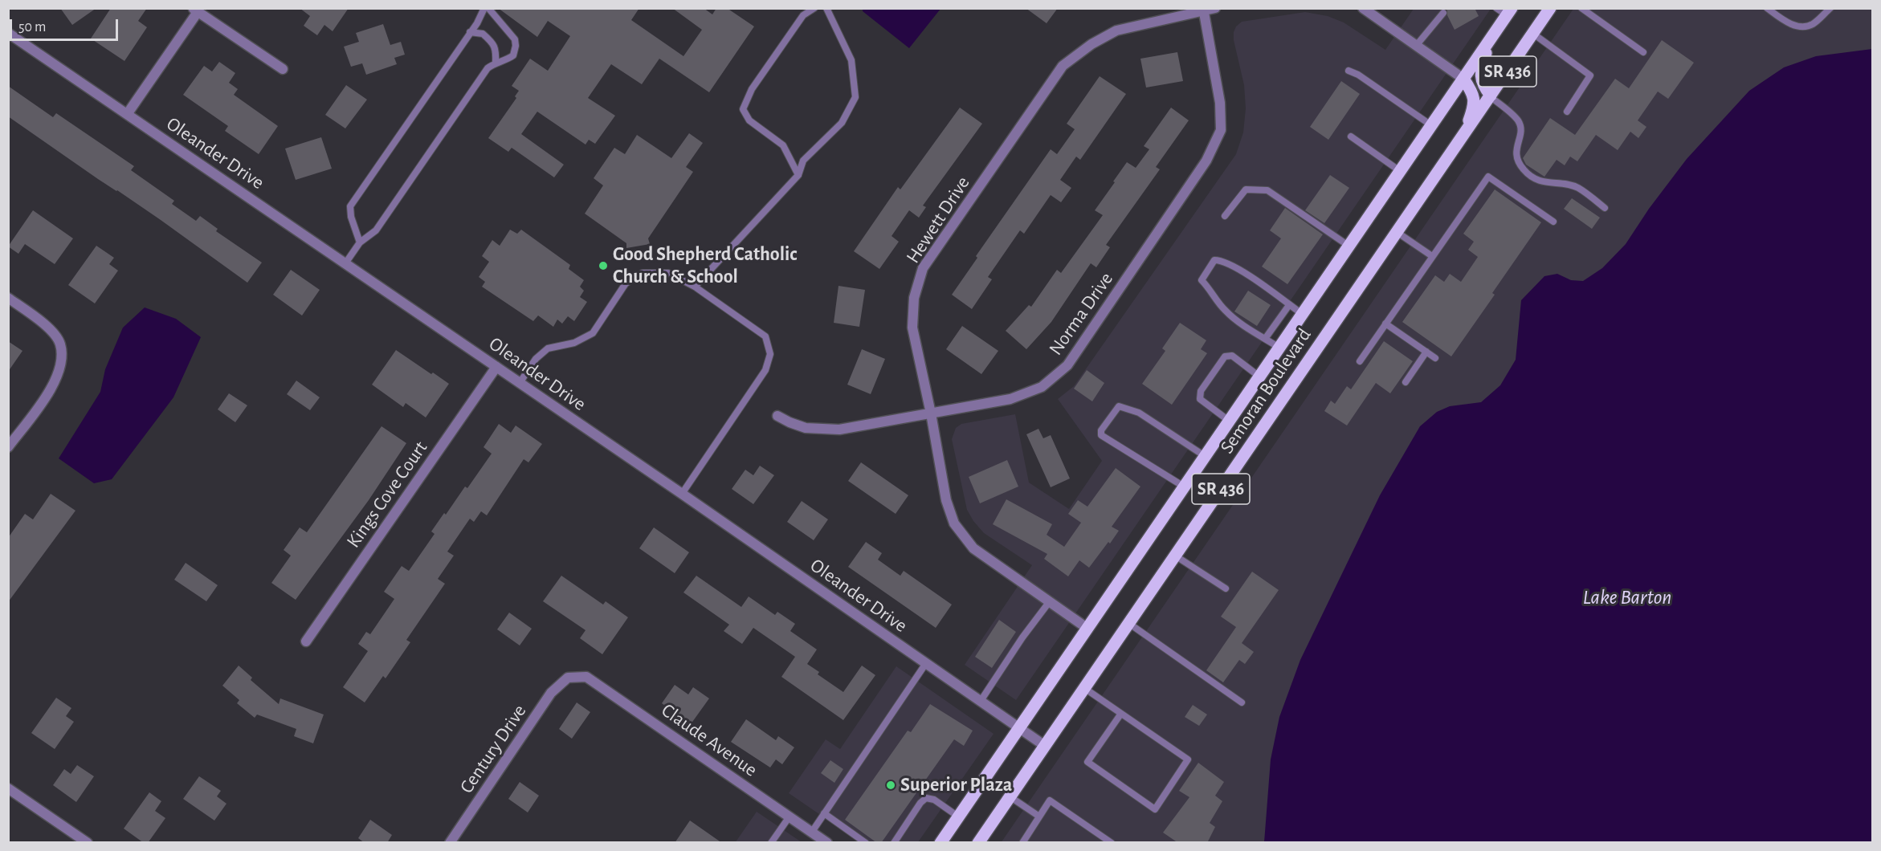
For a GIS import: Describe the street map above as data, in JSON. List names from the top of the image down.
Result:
{
  "streets": {
    "main road": ["SR 436", "Semoran Boulevard"],
    "street": [
      "Oleander Drive",
      "Hewett Drive",
      "Norma Drive",
      "Kings Cove Court",
      "Claude Avenue",
      "Century Drive"
    ]
  },
  "crossings": [
    ["Oleander Drive", "Semoran Boulevard"],
    ["Oleander Drive", "Kings Cove Court"],
    ["Hewett Drive", "Norma Drive"],
    ["Hewett Drive", "Semoran Boulevard"],
    ["Claude Avenue", "Century Drive"]
  ],
  "water": ["Lake Barton"],
  "places": ["Good Shepherd Catholic Church & School", "Superior Plaza"],
  "scale_bar": "50 m"
}
